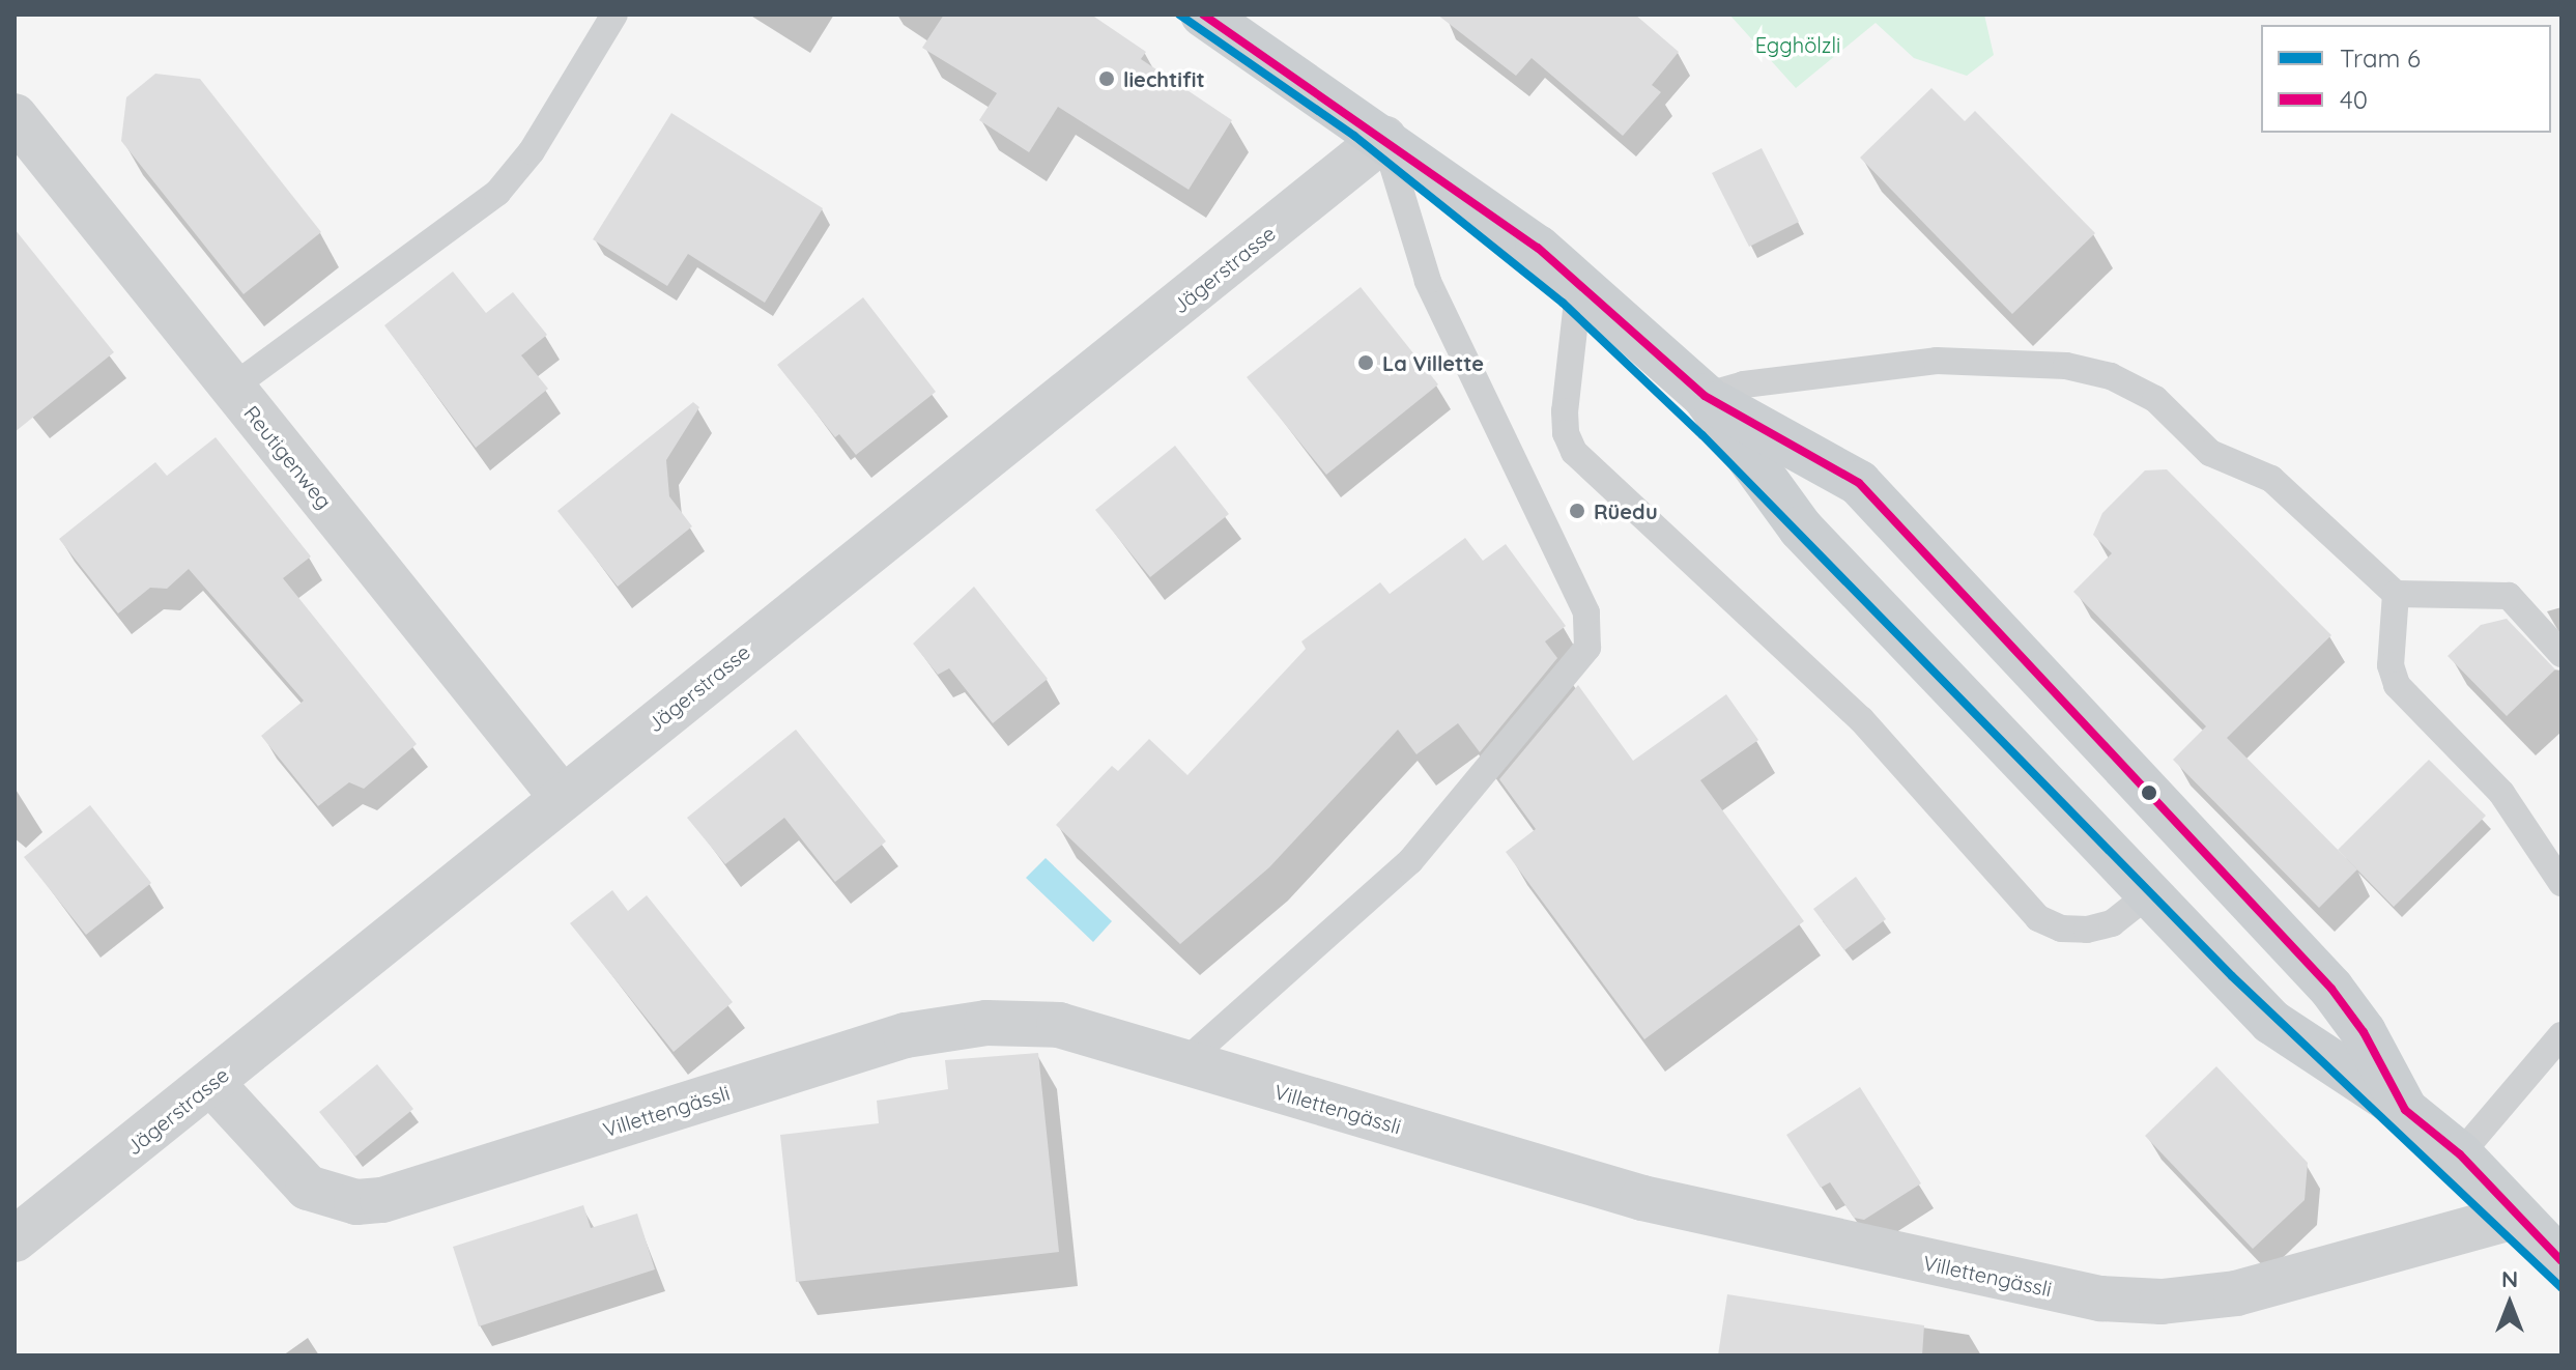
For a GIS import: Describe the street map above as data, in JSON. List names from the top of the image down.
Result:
{
  "streets": {
    "street": ["Jägerstrasse", "Reutigenweg", "Villettengässli"]
  },
  "crossings": [
    ["Jägerstrasse", "Reutigenweg"],
    ["Jägerstrasse", "Villettengässli"]
  ],
  "parks": ["Egghölzli"],
  "places": ["liechtifit", "La Villette", "Rüedu"],
  "lines": ["tram line 6", "transit line 40"],
  "legend": ["Tram 6", "40"],
  "north": "top"
}
